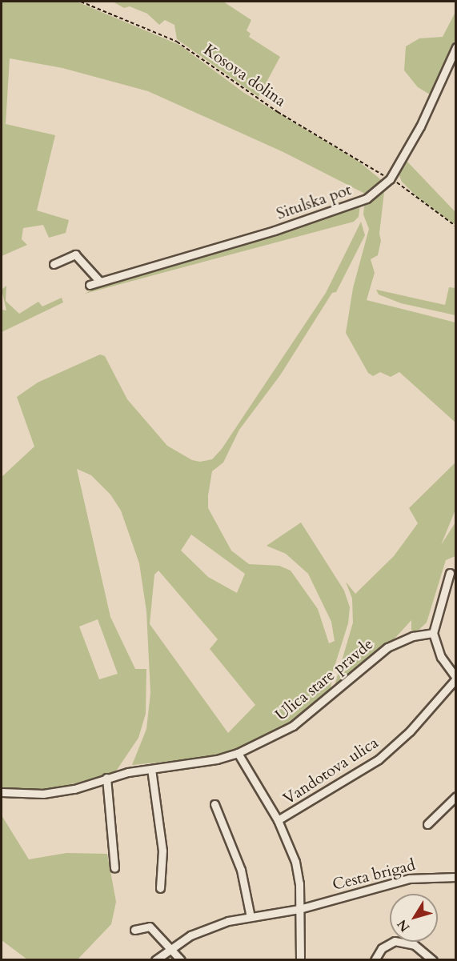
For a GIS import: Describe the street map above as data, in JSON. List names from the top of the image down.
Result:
{
  "streets": {
    "street": [
      "Situlska pot",
      "Ulica stare pravde",
      "Vandotova ulica",
      "Cesta brigad"
    ],
    "path": ["Kosova dolina"]
  },
  "crossings": [
    ["Kosova dolina", "Situlska pot"]
  ],
  "north": "bottom left"
}
